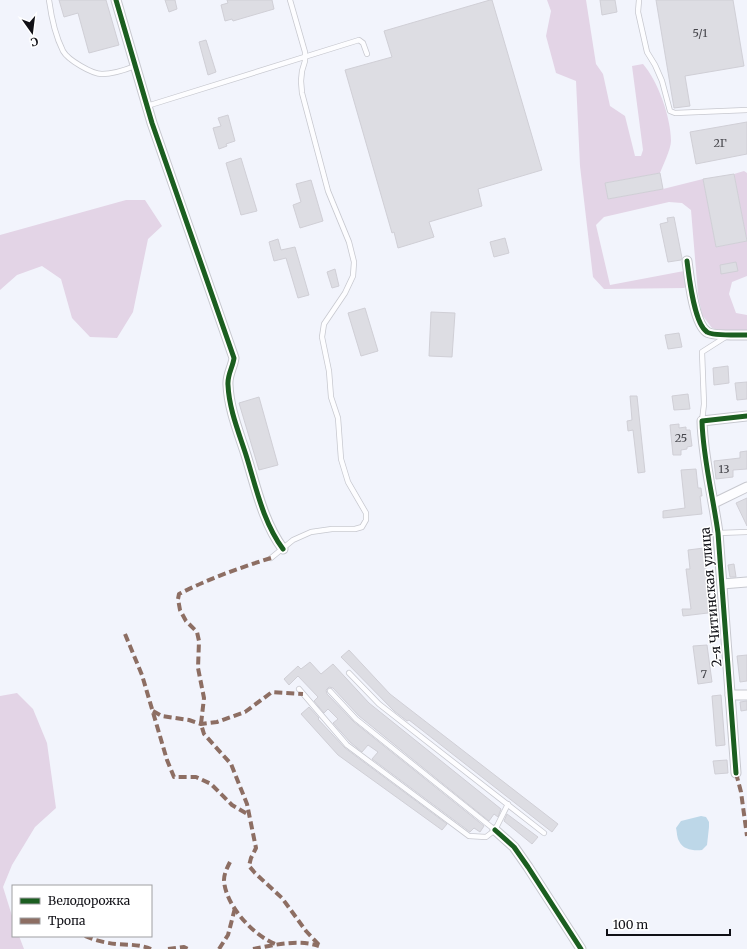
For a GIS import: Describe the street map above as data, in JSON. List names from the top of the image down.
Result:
{
  "streets": {
    "street": ["2-я Читинская улица"]
  },
  "house_numbers": [
    "5/1",
    "2Г",
    "25",
    "13",
    "7"
  ],
  "legend": ["Велодорожка", "Тропа"],
  "scale_bar": "100 m",
  "north": "bottom"
}
